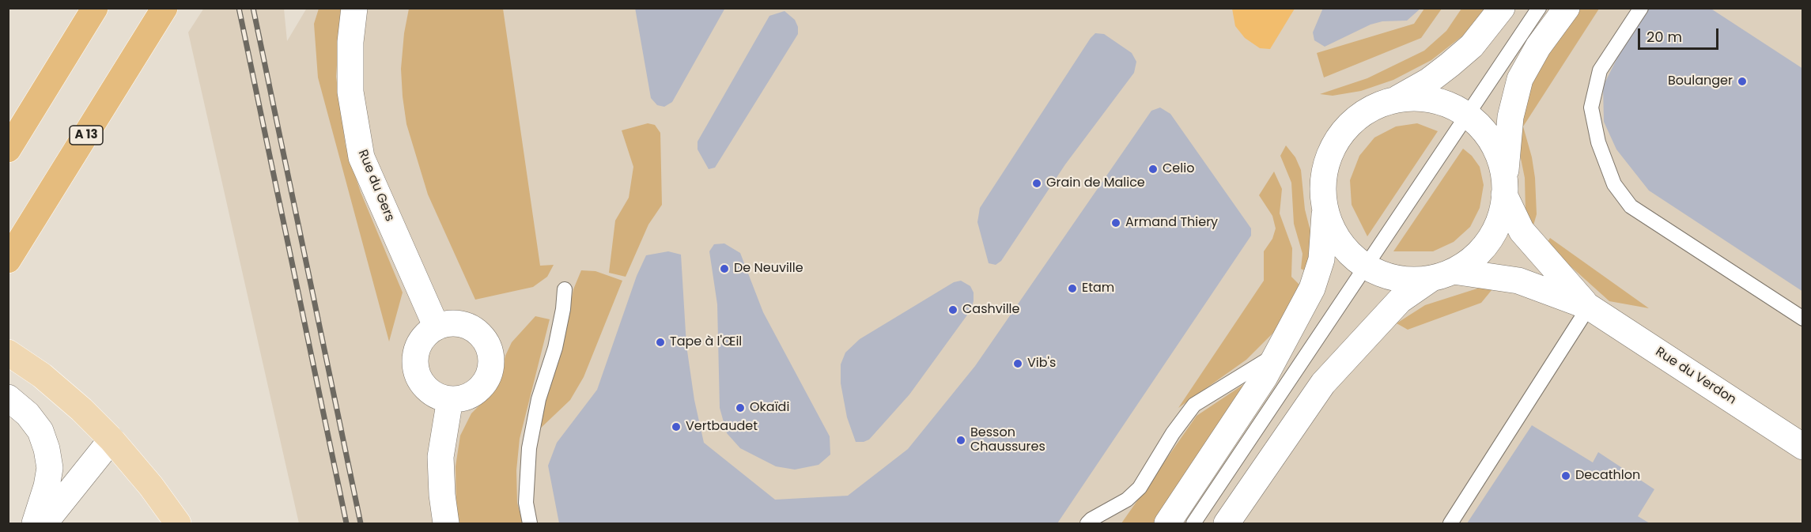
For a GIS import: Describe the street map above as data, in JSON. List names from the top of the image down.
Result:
{
  "streets": {
    "highway": ["A 13"],
    "street": ["Rue du Gers", "Rue du Verdon"]
  },
  "places": [
    "Boulanger",
    "Celio",
    "Grain de Malice",
    "Armand Thiery",
    "De Neuville",
    "Etam",
    "Cashville",
    "Tape à l'Œil",
    "Vib's",
    "Okaïdi",
    "Vertbaudet",
    "Besson Chaussures",
    "Decathlon"
  ],
  "scale_bar": "20 m"
}
